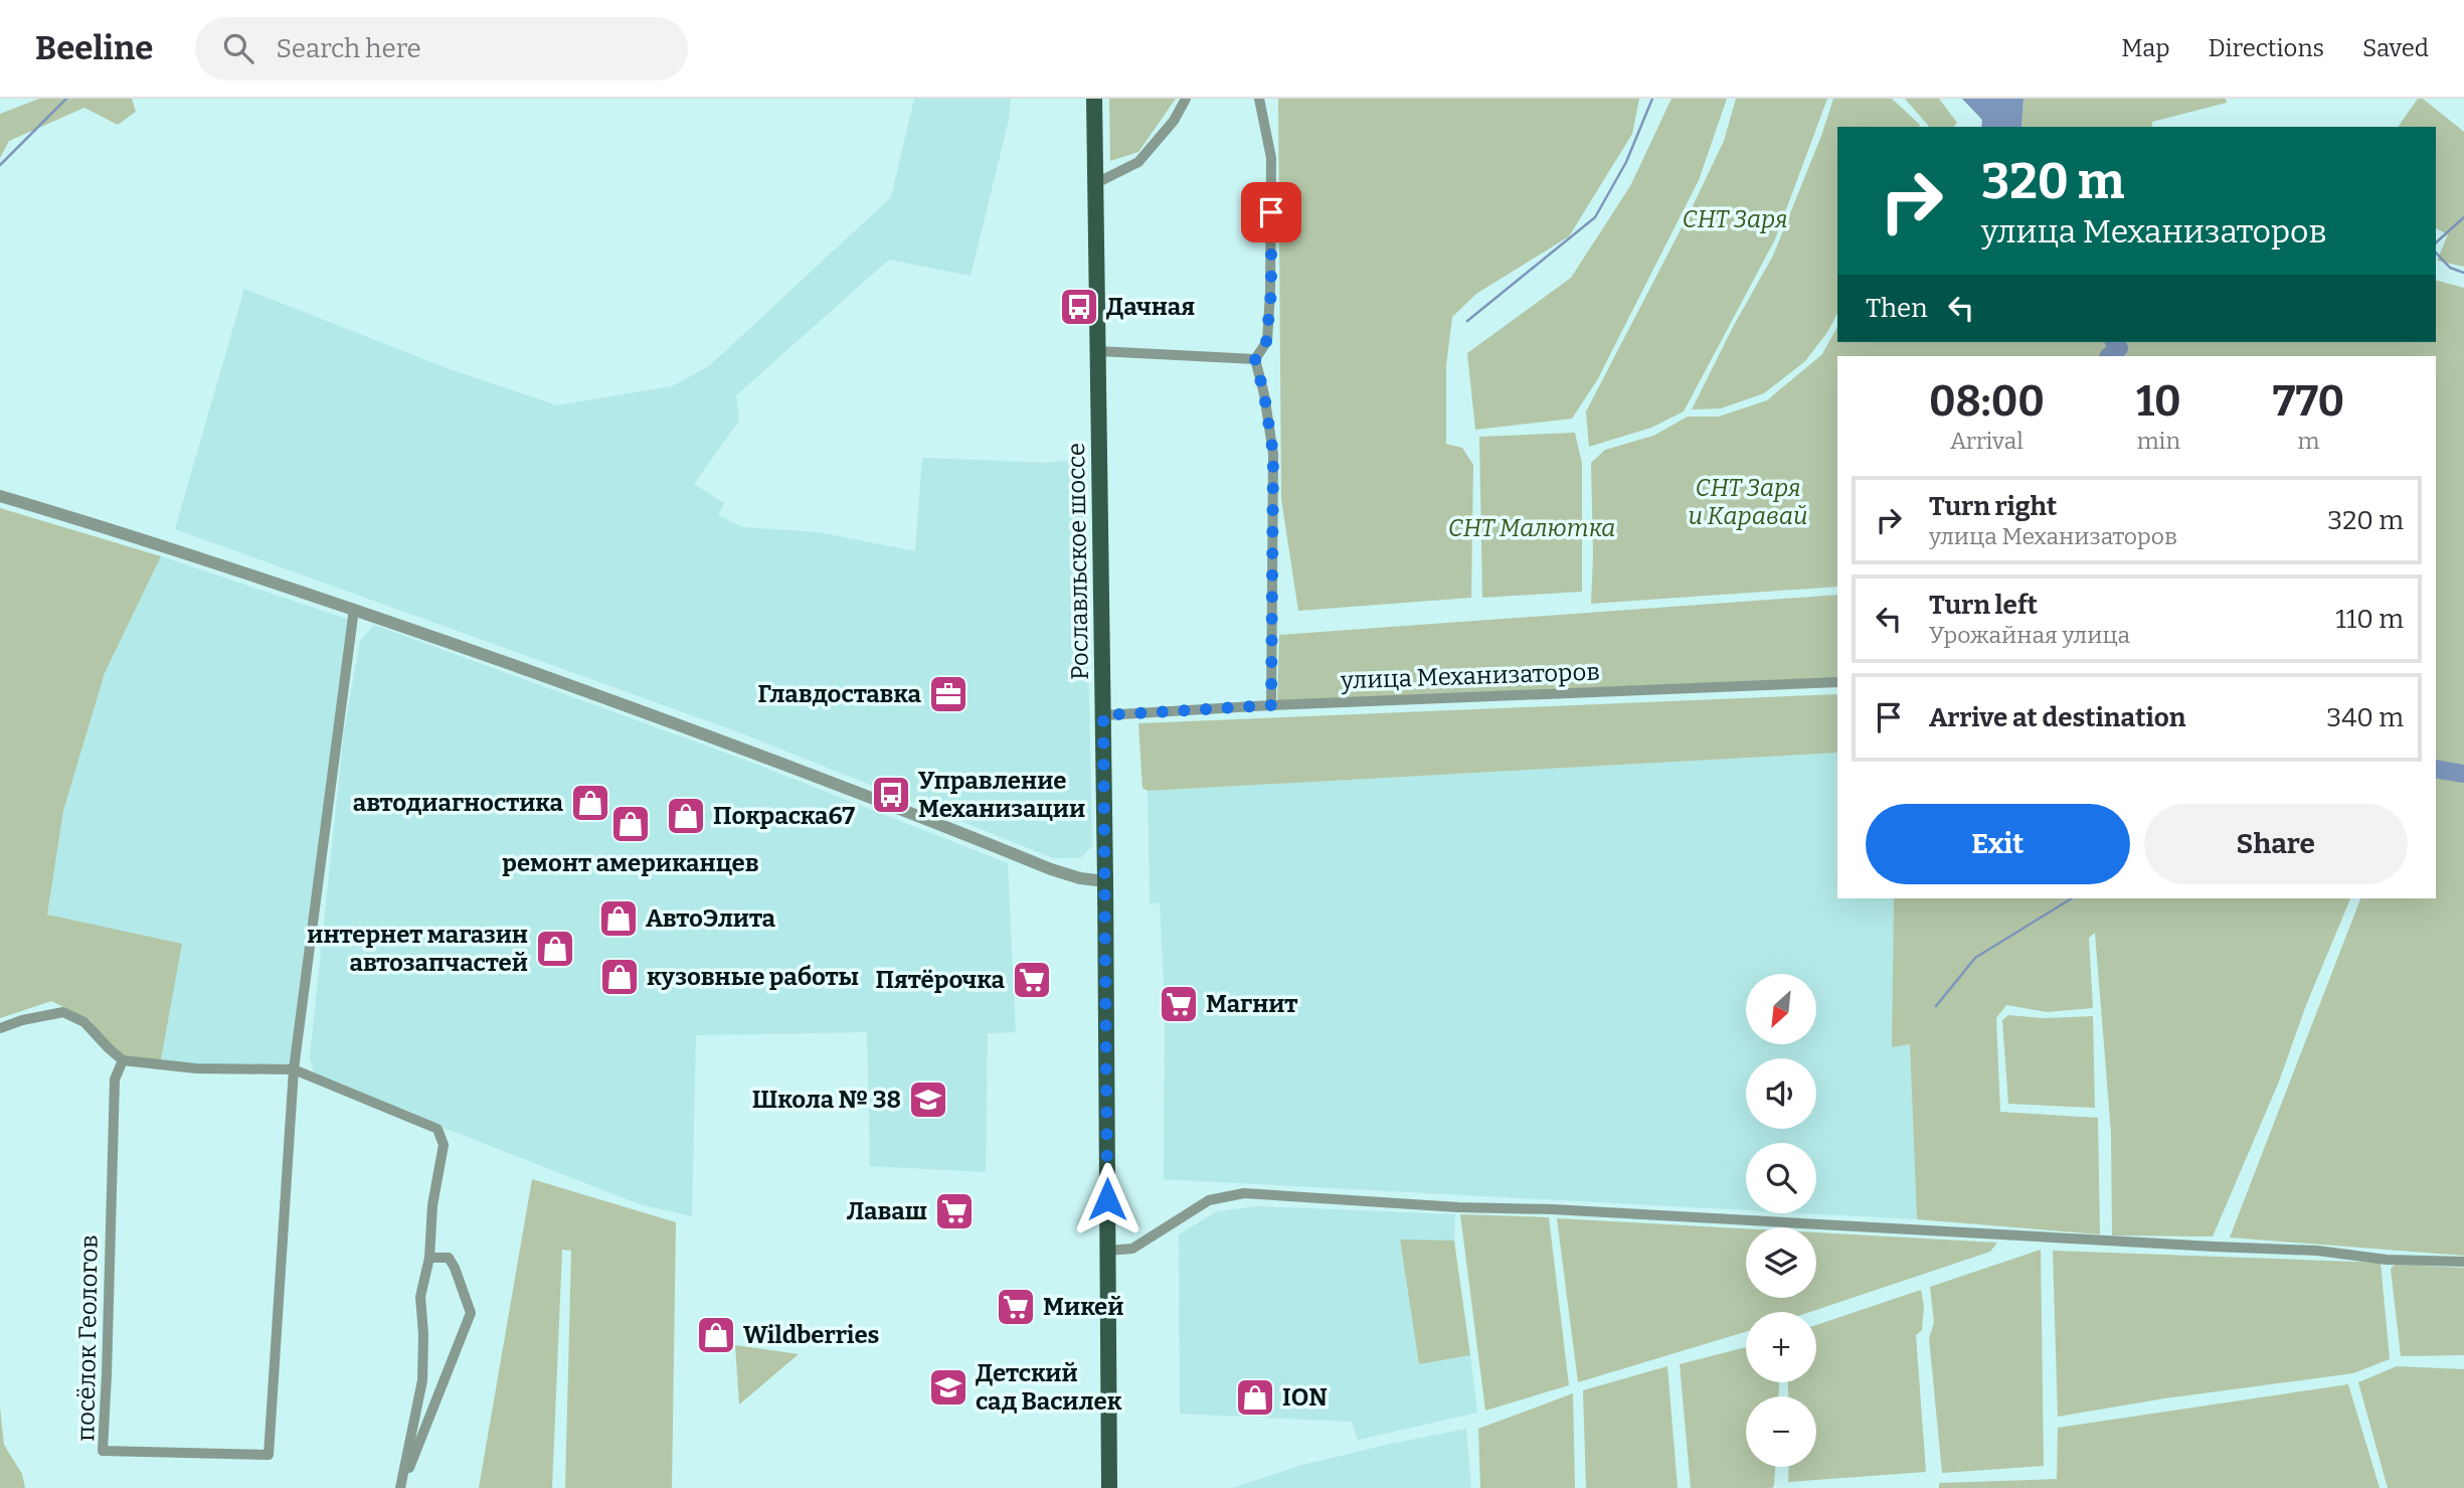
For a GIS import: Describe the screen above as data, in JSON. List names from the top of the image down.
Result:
{
  "streets": {
    "main road": ["Рославльское шоссе"],
    "street": ["улица Механизаторов", "посёлок Геологов"]
  },
  "crossings": [
    ["Рославльское шоссе", "улица Механизаторов"]
  ],
  "parks": ["СНТ Заря", "СНТ Заря и Каравай", "СНТ Малютка"],
  "places": {
    "bus stop": ["Дачная", "Управление Механизации"],
    "office": ["Главдоставка"],
    "shop": [
      "автодиагностика",
      "Покраска67",
      "ремонт американцев",
      "АвтоЭлита",
      "интернет магазин автозапчастей",
      "кузовные работы",
      "Wildberries",
      "ION"
    ],
    "supermarket": [
      "Пятёрочка",
      "Магнит",
      "Лаваш",
      "Микей"
    ],
    "school or university": ["Школа № 38", "Детский сад Василек"]
  },
  "north": "bottom left",
  "page": {
    "header": "Beeline",
    "search": "Search here",
    "nav": ["Map", "Directions", "Saved"],
    "turn": ["320 m", "улица Механизаторов"],
    "then": "Then",
    "eta": [
      "08:00",
      "Arrival",
      "10",
      "min",
      "770",
      "m"
    ],
    "list": [
      {
        "name": "Turn right",
        "note": "улица Механизаторов",
        "value": "320 m"
      },
      {
        "name": "Turn left",
        "note": "Урожайная улица",
        "value": "110 m"
      },
      {
        "name": "Arrive at destination",
        "value": "340 m"
      }
    ],
    "buttons": ["Exit", "Share"],
    "map_buttons": ["+", "−"]
  }
}
